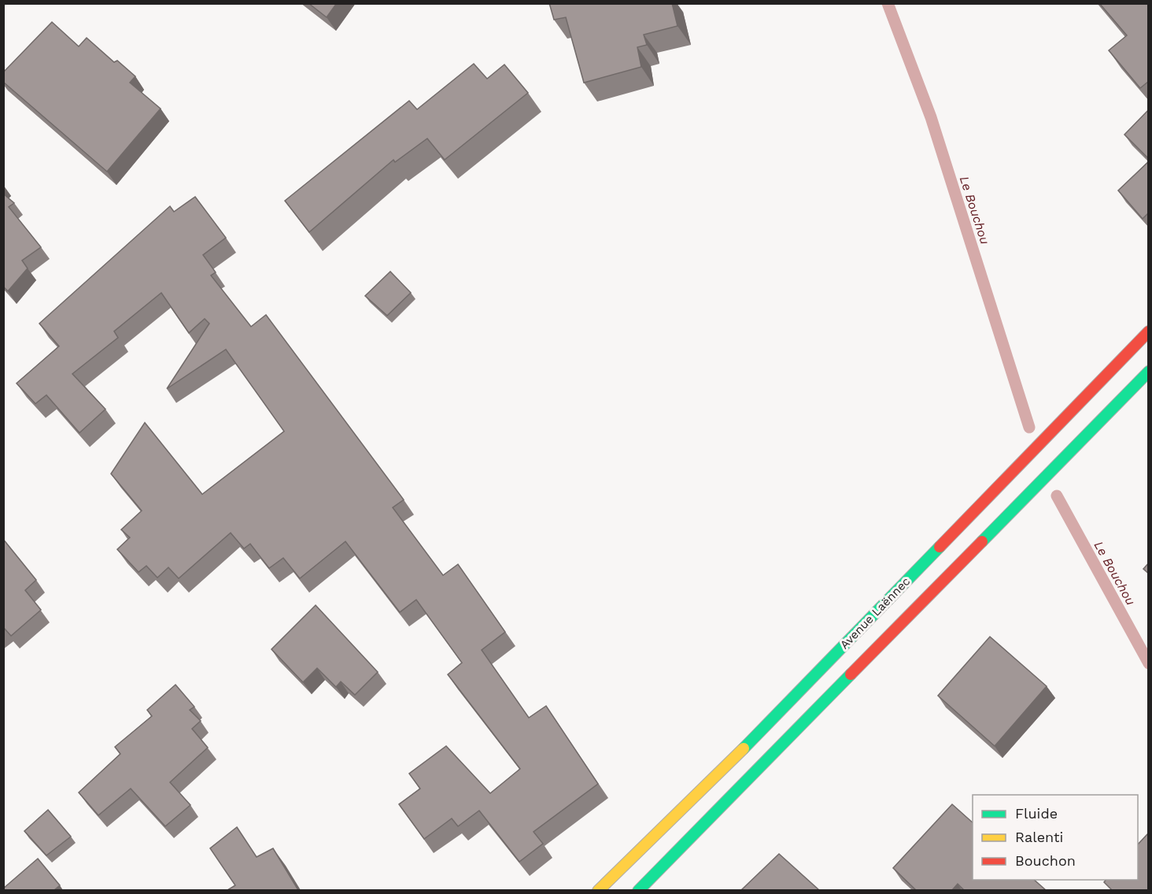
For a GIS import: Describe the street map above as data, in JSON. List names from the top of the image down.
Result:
{
  "streets": {
    "main road": ["Avenue Laënnec"]
  },
  "water": ["Le Bouchou"],
  "legend": ["Fluide", "Ralenti", "Bouchon"]
}
